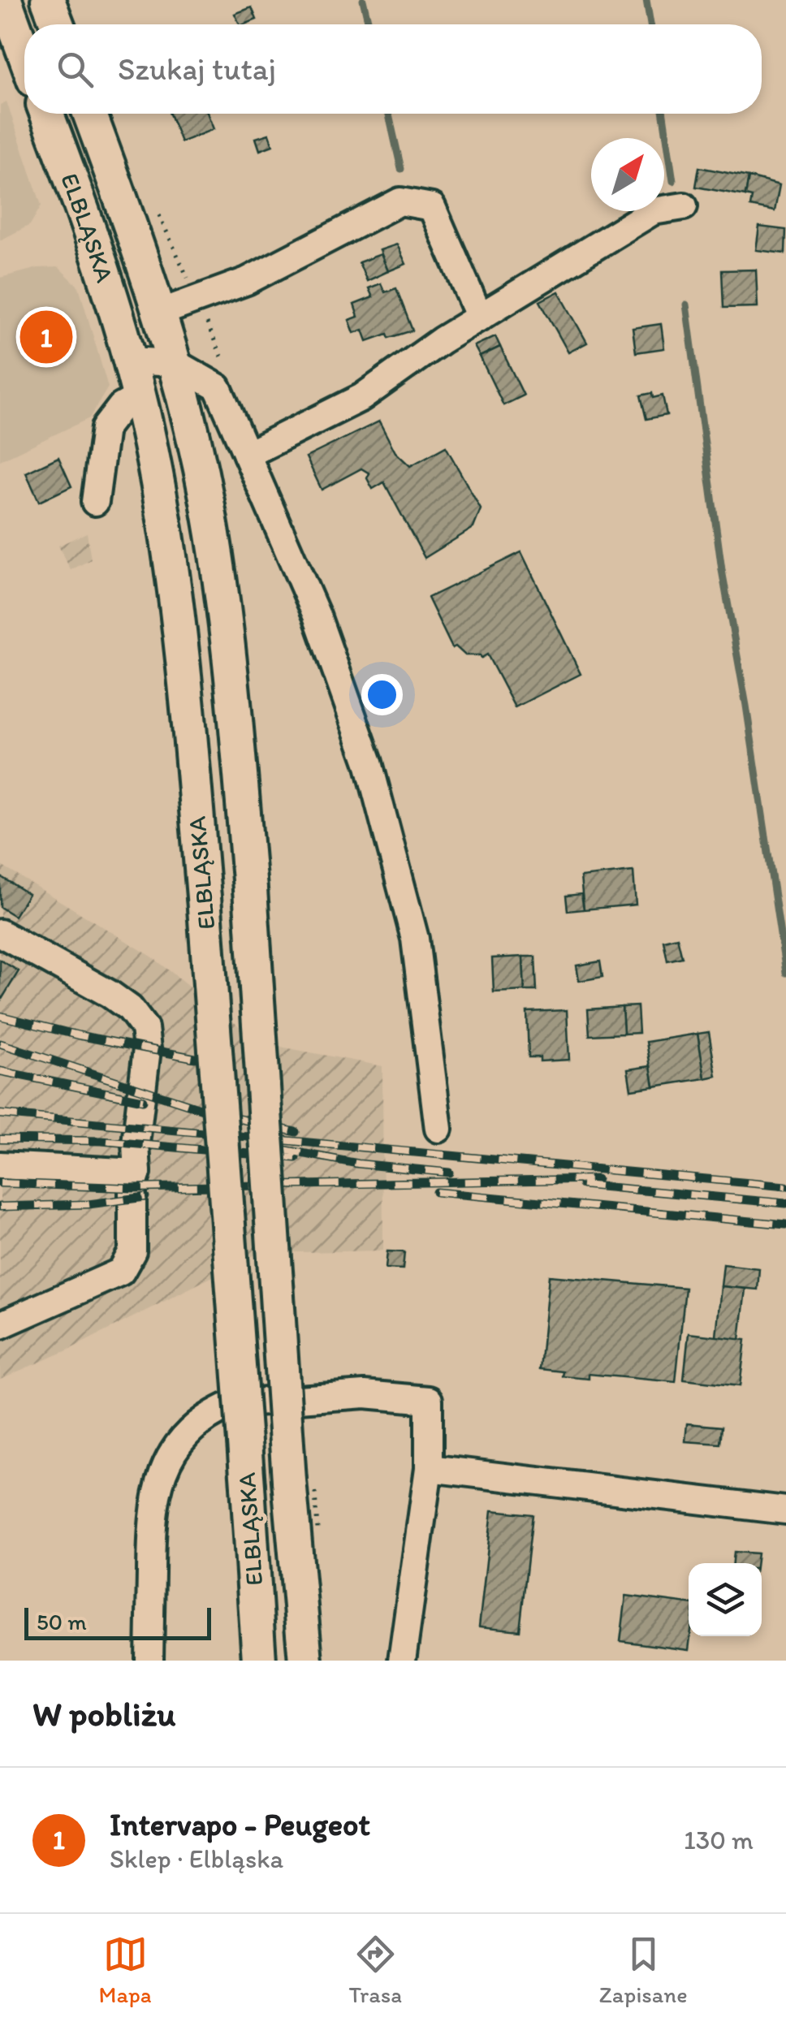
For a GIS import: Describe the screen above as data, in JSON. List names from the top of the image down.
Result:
{
  "streets": {
    "main road": ["ELBLĄSKA"]
  },
  "scale_bar": "50 m",
  "north": "top right",
  "page": {
    "search": "Szukaj tutaj",
    "pins": "1",
    "scale": "50 m",
    "heading": "W pobliżu",
    "list": [
      {
        "mark": "1",
        "name": "Intervapo - Peugeot",
        "note": "Sklep · Elbląska",
        "value": "130 m"
      }
    ],
    "nav": ["Mapa", "Trasa", "Zapisane"]
  }
}
